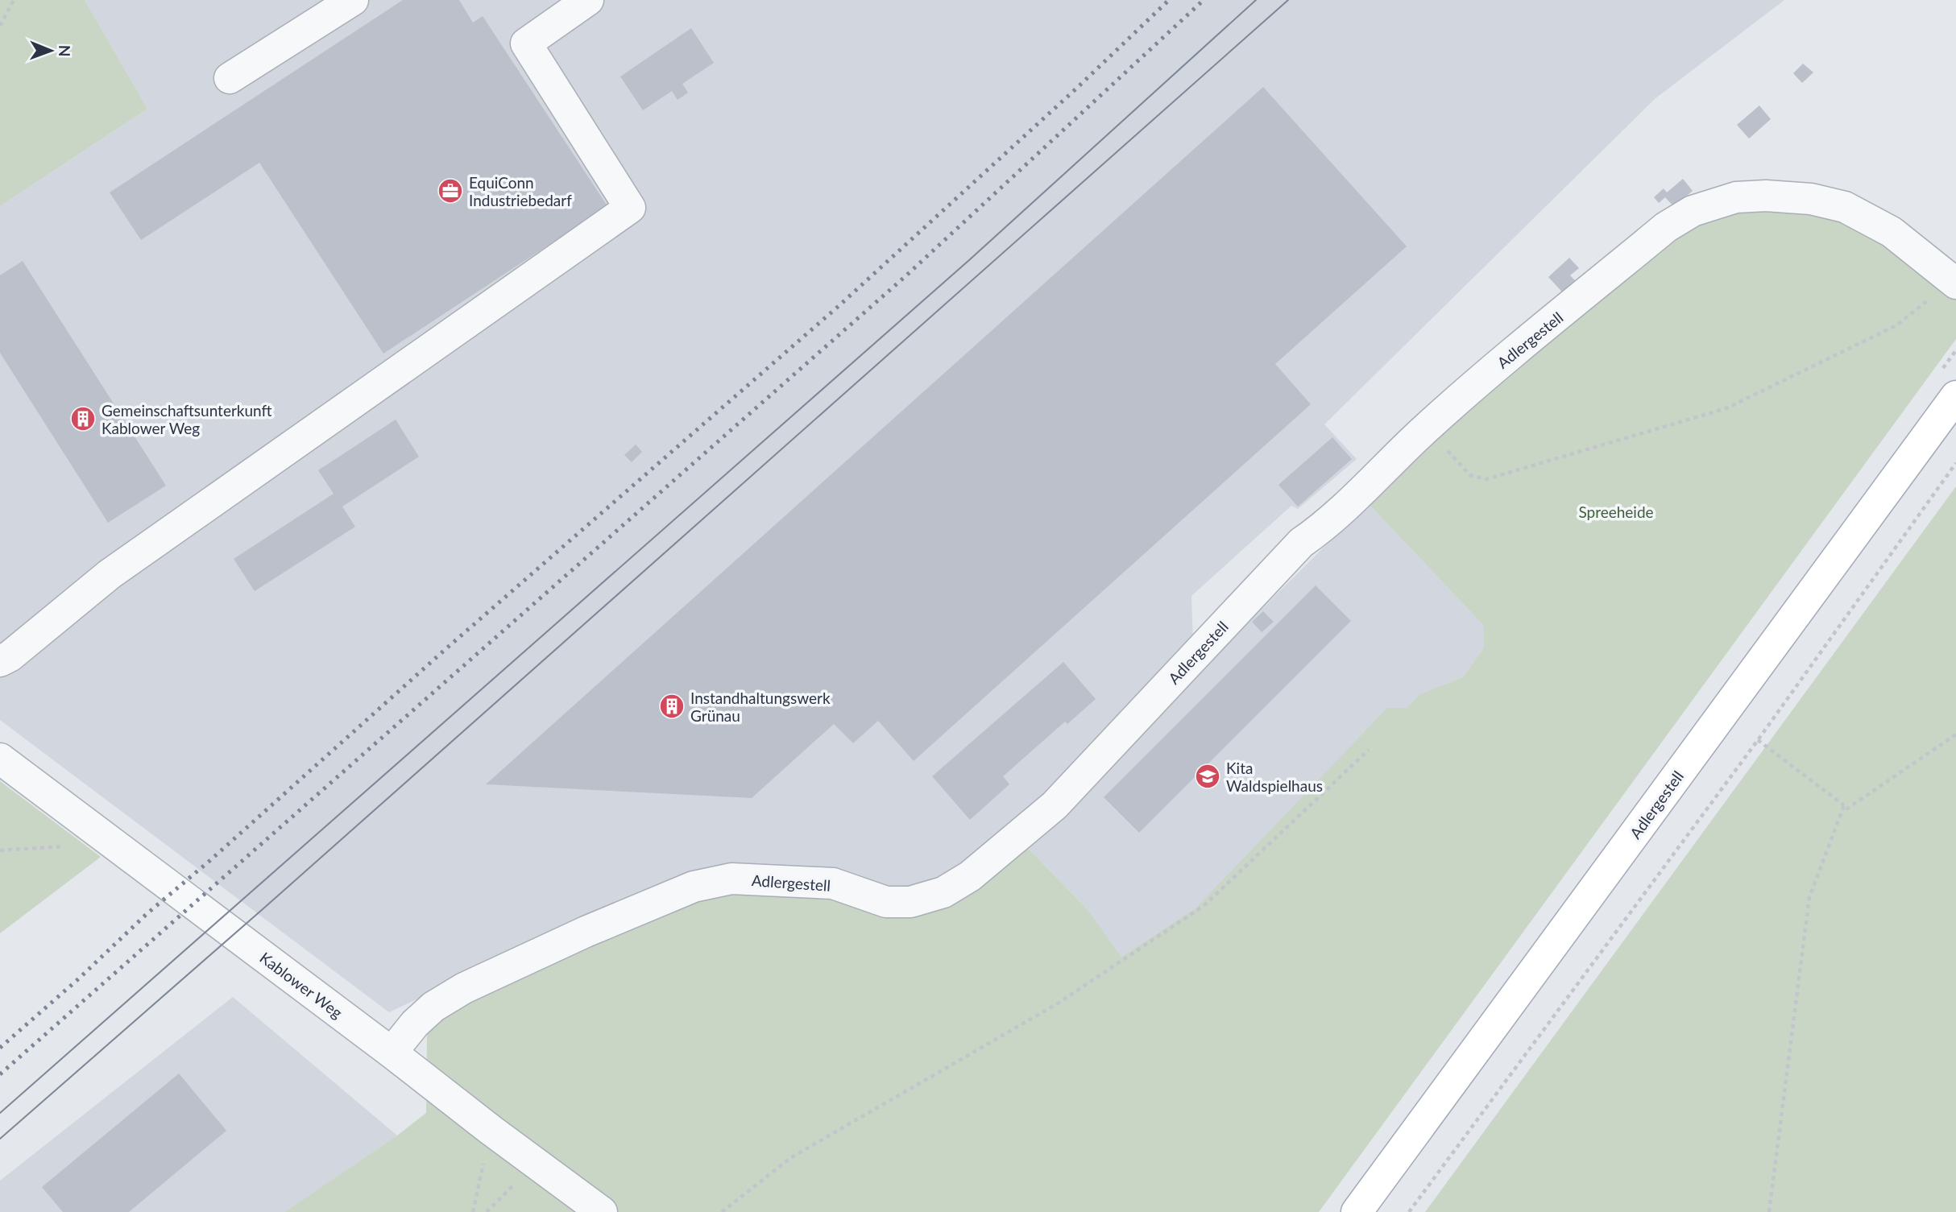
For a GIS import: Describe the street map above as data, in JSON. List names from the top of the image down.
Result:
{
  "streets": {
    "main road": ["Adlergestell"],
    "street": ["Kablower Weg"]
  },
  "crossings": [
    ["Adlergestell", "Kablower Weg"]
  ],
  "parks": ["Spreeheide"],
  "places": {
    "office": ["EquiConn Industriebedarf"],
    "building": ["Gemeinschaftsunterkunft Kablower Weg", "Instandhaltungswerk Grünau"],
    "school or university": ["Kita Waldspielhaus"]
  },
  "north": "right"
}
